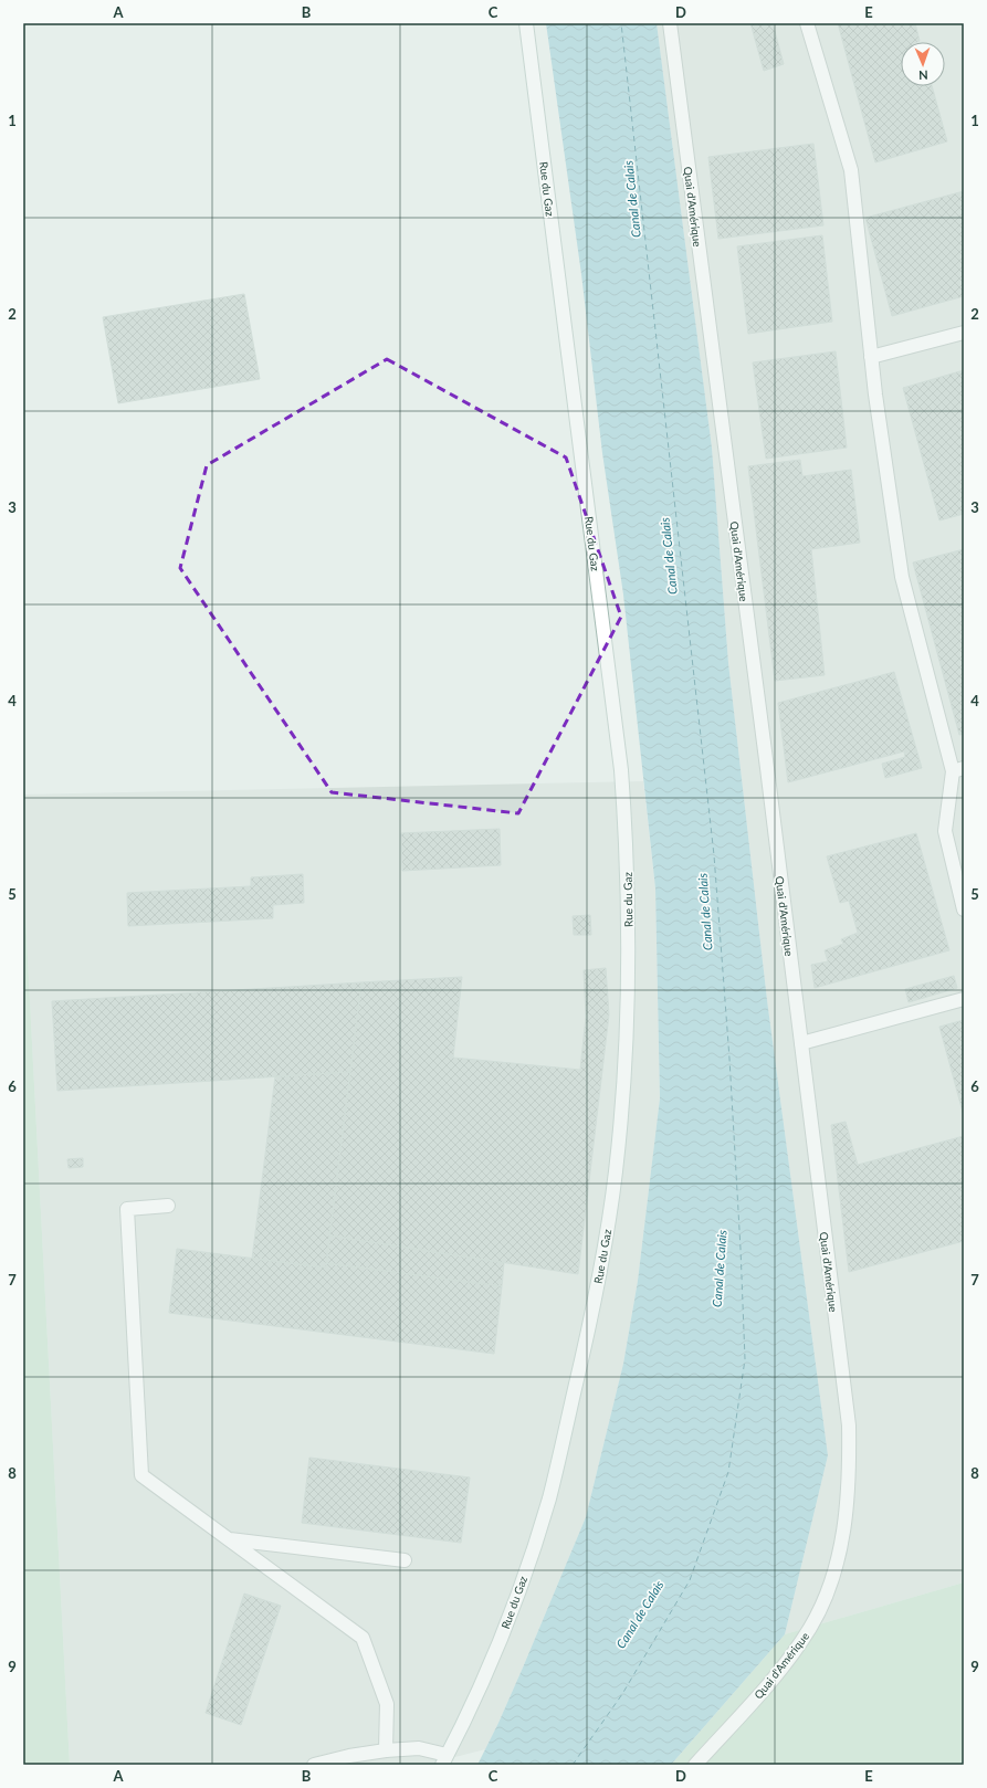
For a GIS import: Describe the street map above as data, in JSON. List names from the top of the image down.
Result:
{
  "streets": {
    "street": ["Rue du Gaz", "Quai d'Amérique"]
  },
  "water": ["Canal de Calais"],
  "north": "bottom",
  "grid": {
    "columns": [
      "A",
      "B",
      "C",
      "D",
      "E"
    ],
    "rows": [
      "1",
      "2",
      "3",
      "4",
      "5",
      "6",
      "7",
      "8",
      "9"
    ]
  }
}
